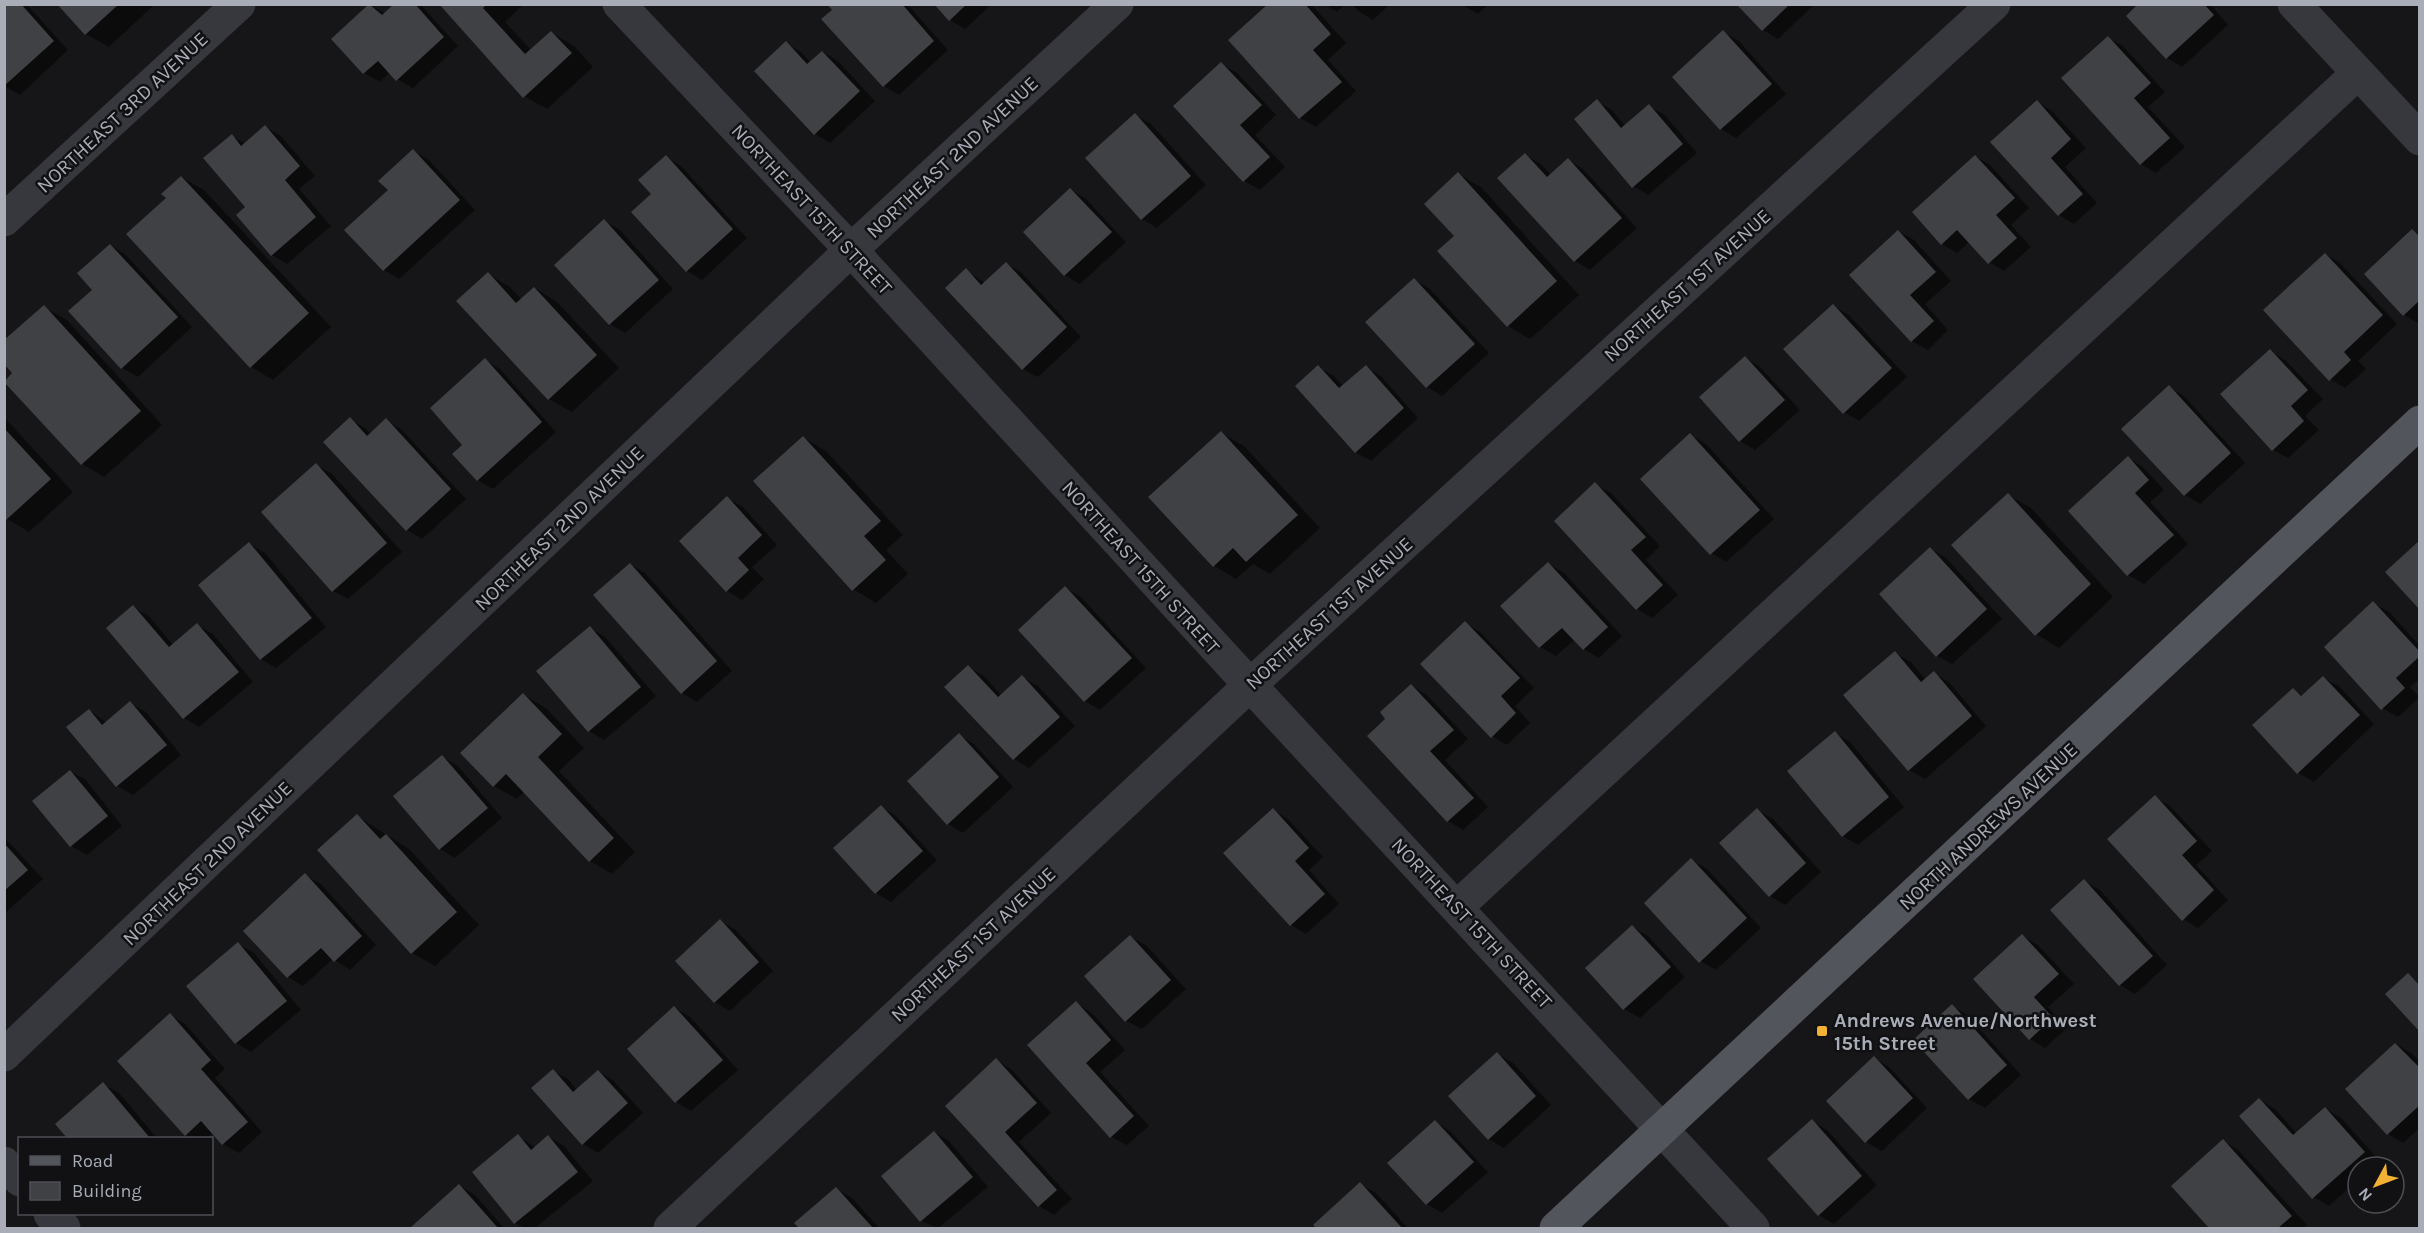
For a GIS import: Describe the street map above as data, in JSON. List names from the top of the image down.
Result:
{
  "streets": {
    "main road": ["NORTH ANDREWS AVENUE"],
    "street": [
      "NORTHEAST 3RD AVENUE",
      "NORTHEAST 2ND AVENUE",
      "NORTHEAST 15TH STREET",
      "NORTHEAST 1ST AVENUE"
    ]
  },
  "crossings": [
    ["NORTHEAST 2ND AVENUE", "NORTHEAST 15TH STREET"],
    ["NORTHEAST 15TH STREET", "NORTHEAST 1ST AVENUE"],
    ["NORTHEAST 15TH STREET", "NORTH ANDREWS AVENUE"]
  ],
  "places": {
    "transit": ["Andrews Avenue/Northwest 15th Street"]
  },
  "legend": ["Road", "Building"],
  "north": "bottom left"
}
